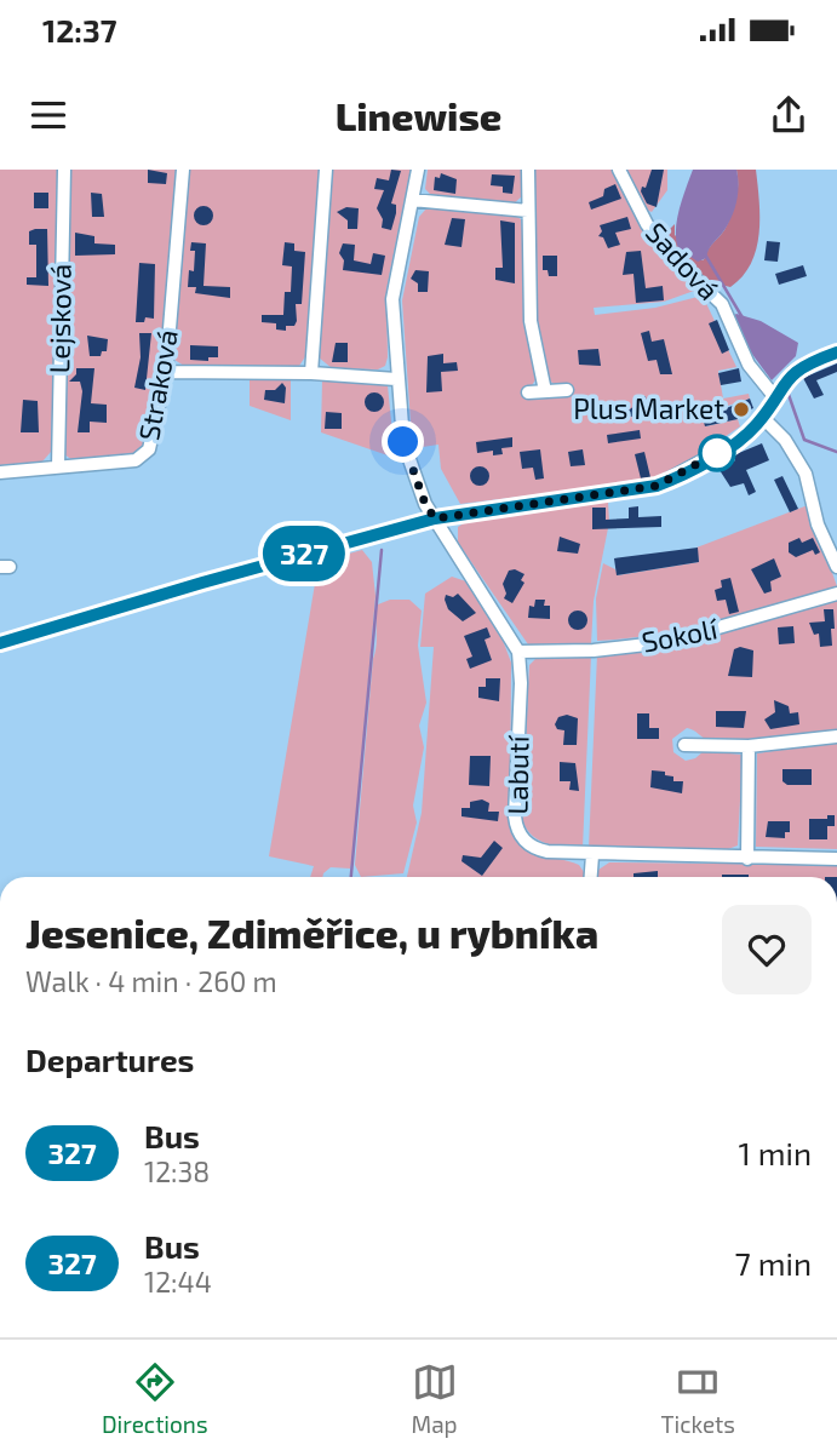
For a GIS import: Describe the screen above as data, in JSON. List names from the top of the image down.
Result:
{
  "streets": {
    "street": [
      "Sadová",
      "Lejsková",
      "Straková",
      "Sokolí",
      "Labutí"
    ]
  },
  "crossings": [
    ["Lejsková", "Straková"],
    ["Sokolí", "Labutí"]
  ],
  "places": ["Plus Market"],
  "lines": ["bus line 327"],
  "page": {
    "status": "12:37",
    "header": "Linewise",
    "on_map": "327",
    "heading": [
      ["Jesenice, Zdiměřice, u rybníka", "Walk · 4 min · 260 m"],
      "Departures"
    ],
    "list": [
      {
        "mark": "327",
        "name": "Bus",
        "note": "12:38",
        "value": "1 min"
      },
      {
        "mark": "327",
        "name": "Bus",
        "note": "12:44",
        "value": "7 min"
      }
    ],
    "tabs": ["Directions", "Map", "Tickets"]
  }
}
